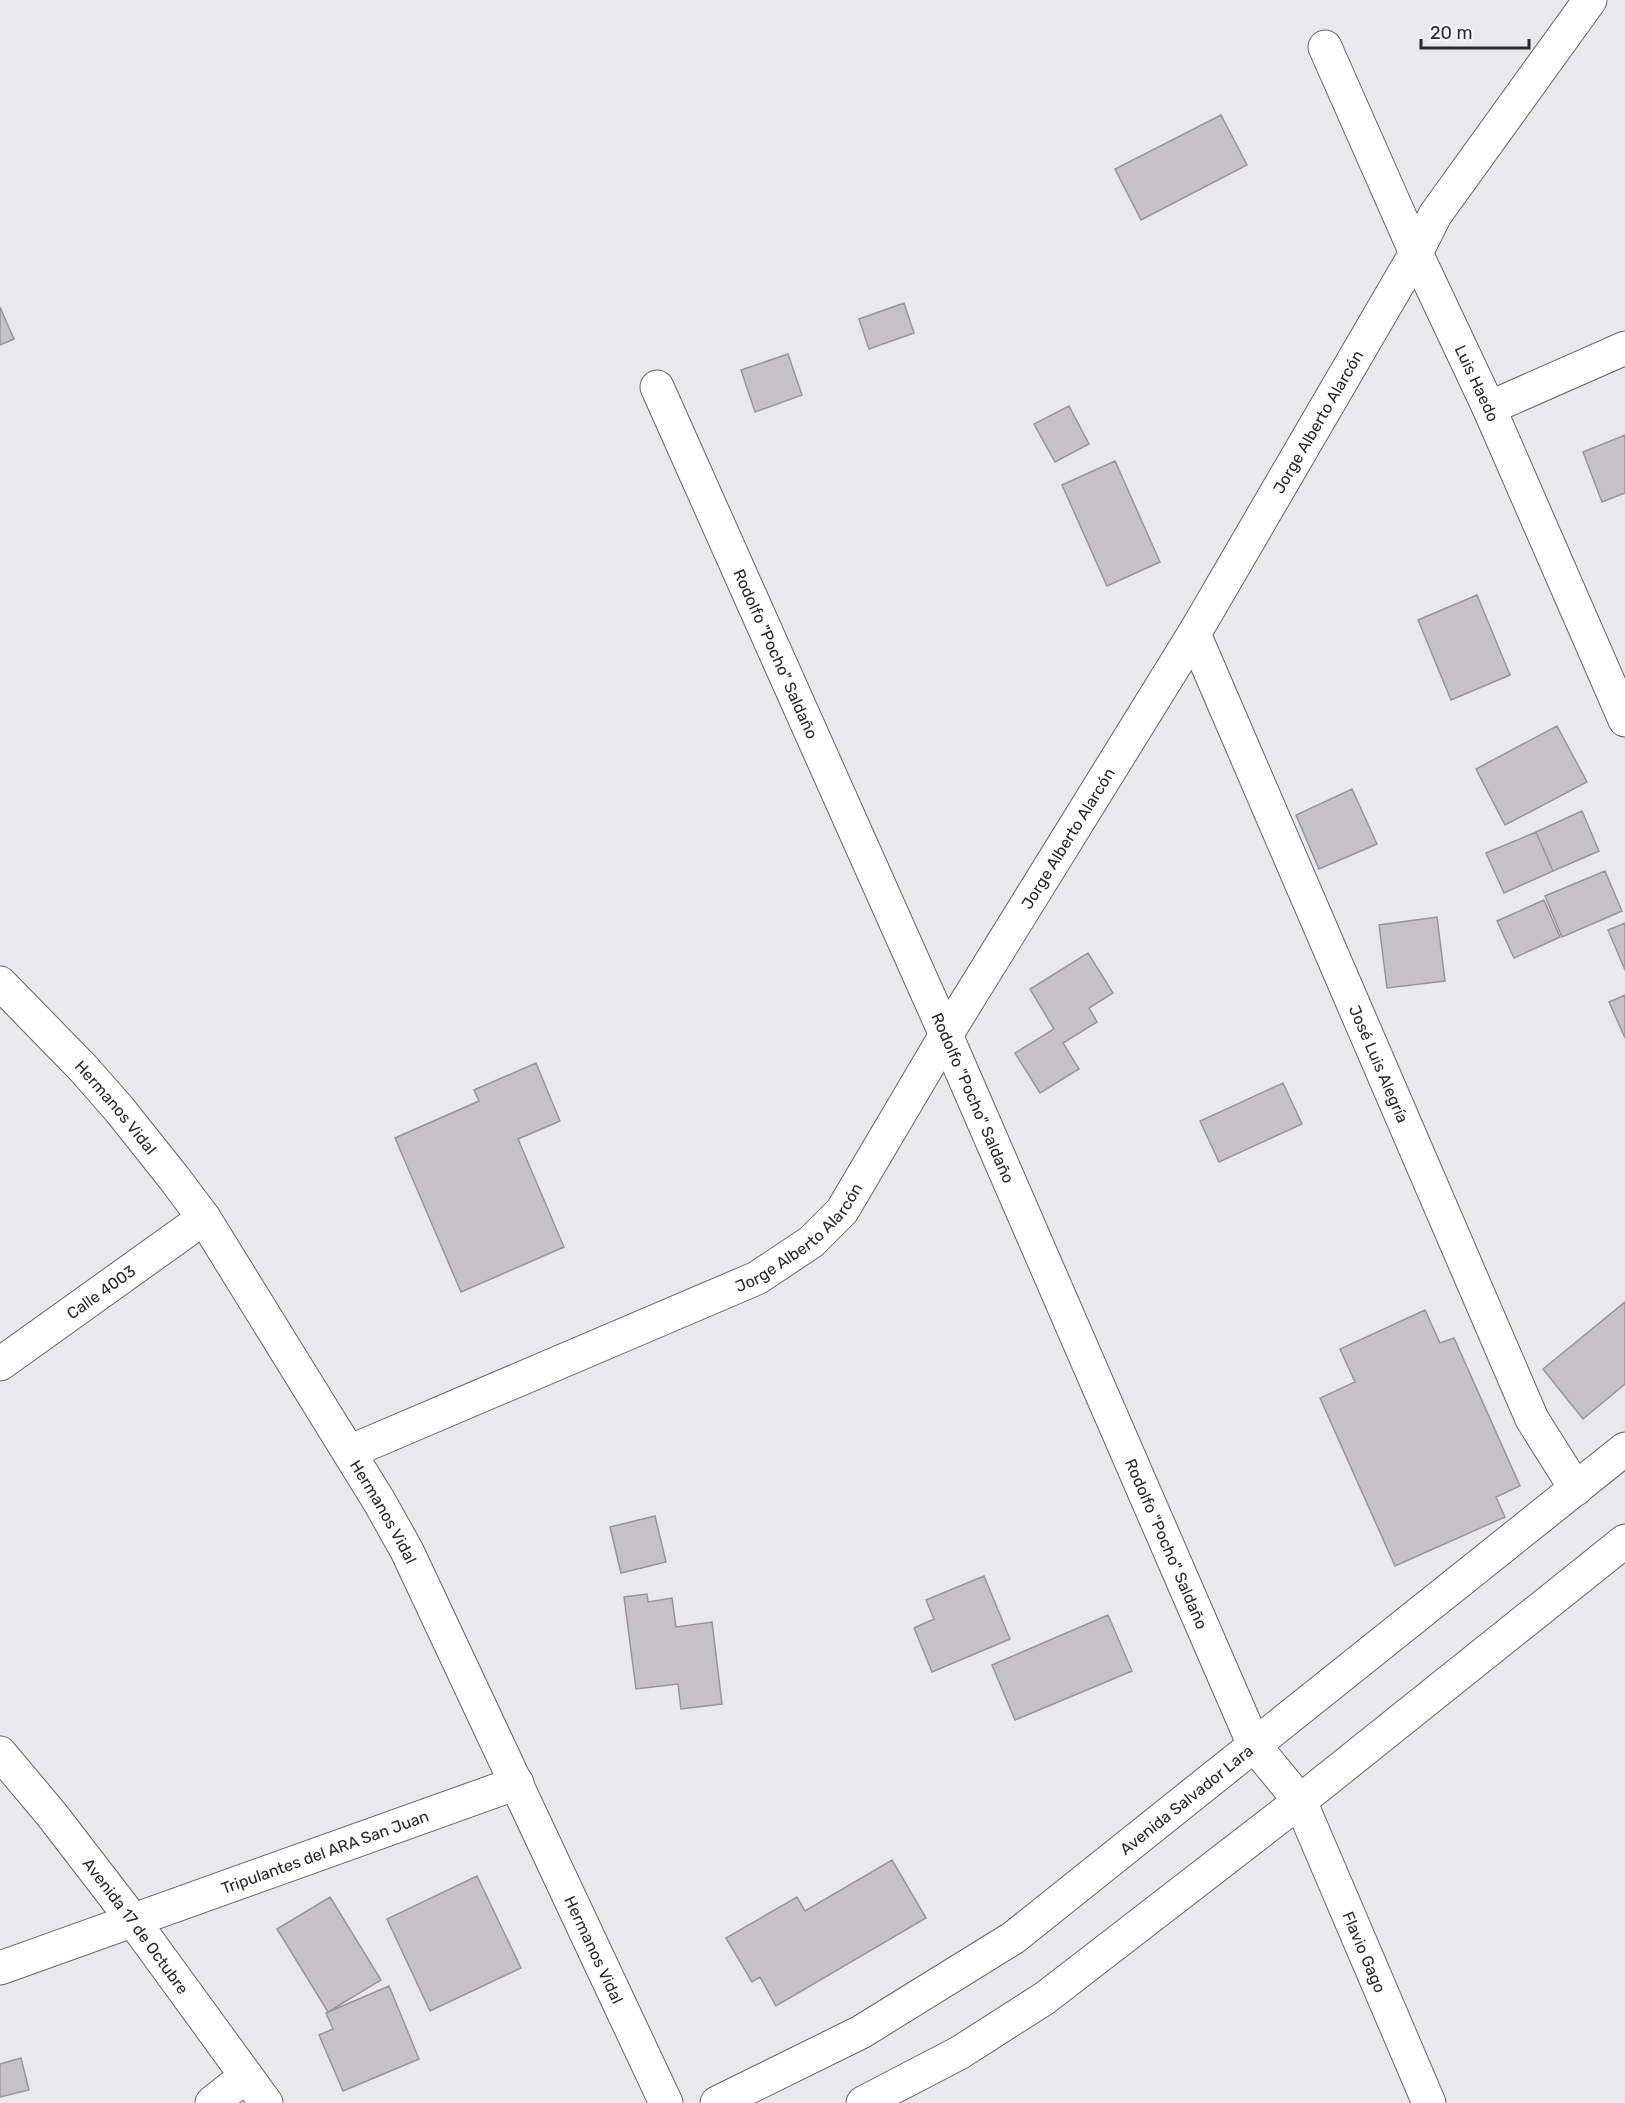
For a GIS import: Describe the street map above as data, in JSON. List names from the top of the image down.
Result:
{
  "streets": {
    "street": [
      "Luis Haedo",
      "Jorge Alberto Alarcón",
      "Rodolfo \"Pocho\" Saldaño",
      "José Luis Alegría",
      "Hermanos Vidal",
      "Calle 4003",
      "Avenida Salvador Lara",
      "Tripulantes del ARA San Juan",
      "Avenida 17 de Octubre",
      "Flavio Gago"
    ]
  },
  "crossings": [
    ["Luis Haedo", "Jorge Alberto Alarcón"],
    ["Jorge Alberto Alarcón", "Rodolfo \"Pocho\" Saldaño"],
    ["Jorge Alberto Alarcón", "José Luis Alegría"],
    ["Jorge Alberto Alarcón", "Hermanos Vidal"],
    ["Rodolfo \"Pocho\" Saldaño", "Avenida Salvador Lara"],
    ["Rodolfo \"Pocho\" Saldaño", "Flavio Gago"],
    ["José Luis Alegría", "Avenida Salvador Lara"],
    ["Hermanos Vidal", "Calle 4003"],
    ["Hermanos Vidal", "Tripulantes del ARA San Juan"],
    ["Tripulantes del ARA San Juan", "Avenida 17 de Octubre"]
  ],
  "scale_bar": "20 m"
}
